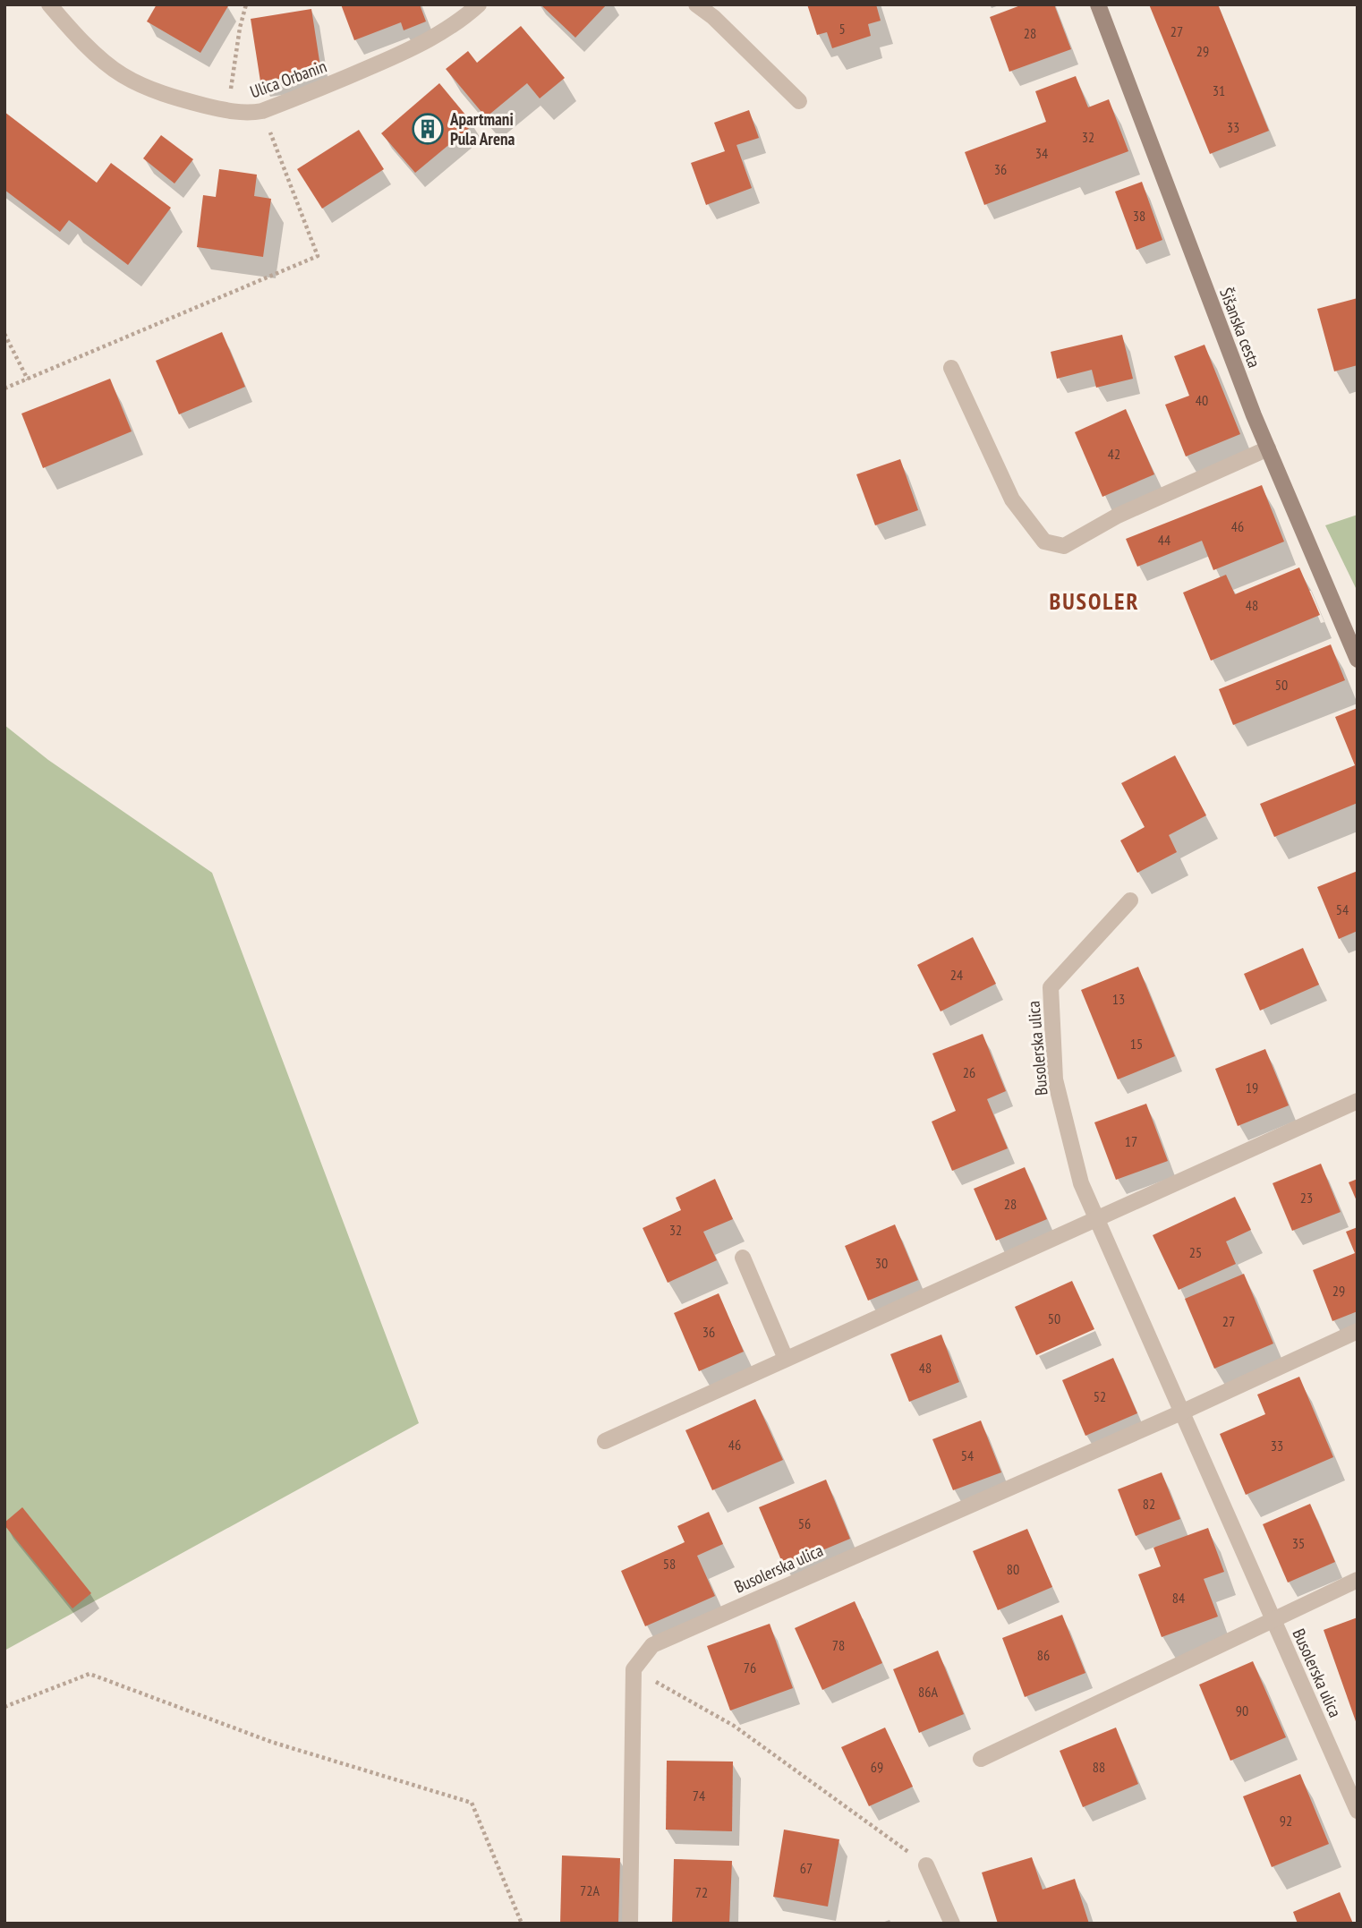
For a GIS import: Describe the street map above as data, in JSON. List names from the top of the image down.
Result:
{
  "streets": {
    "main road": ["Šišanska cesta"],
    "street": ["Ulica Orbanin", "Busolerska ulica"]
  },
  "districts": ["BUSOLER"],
  "places": {
    "building": ["Apartmani Pula Arena"]
  },
  "house_numbers": [
    "5",
    "27",
    "28",
    "29",
    "31",
    "33",
    "32",
    "34",
    "36",
    "38",
    "40",
    "42",
    "46",
    "44",
    "48",
    "50",
    "54",
    "24",
    "13",
    "15",
    "26",
    "19",
    "17",
    "23",
    "28",
    "32",
    "25",
    "30",
    "29",
    "50",
    "27",
    "36",
    "48",
    "52",
    "46",
    "33",
    "54",
    "82",
    "56",
    "35",
    "58",
    "80",
    "84",
    "78",
    "86",
    "76",
    "86A",
    "90",
    "69",
    "88",
    "74",
    "92",
    "67",
    "72A",
    "72"
  ]
}
